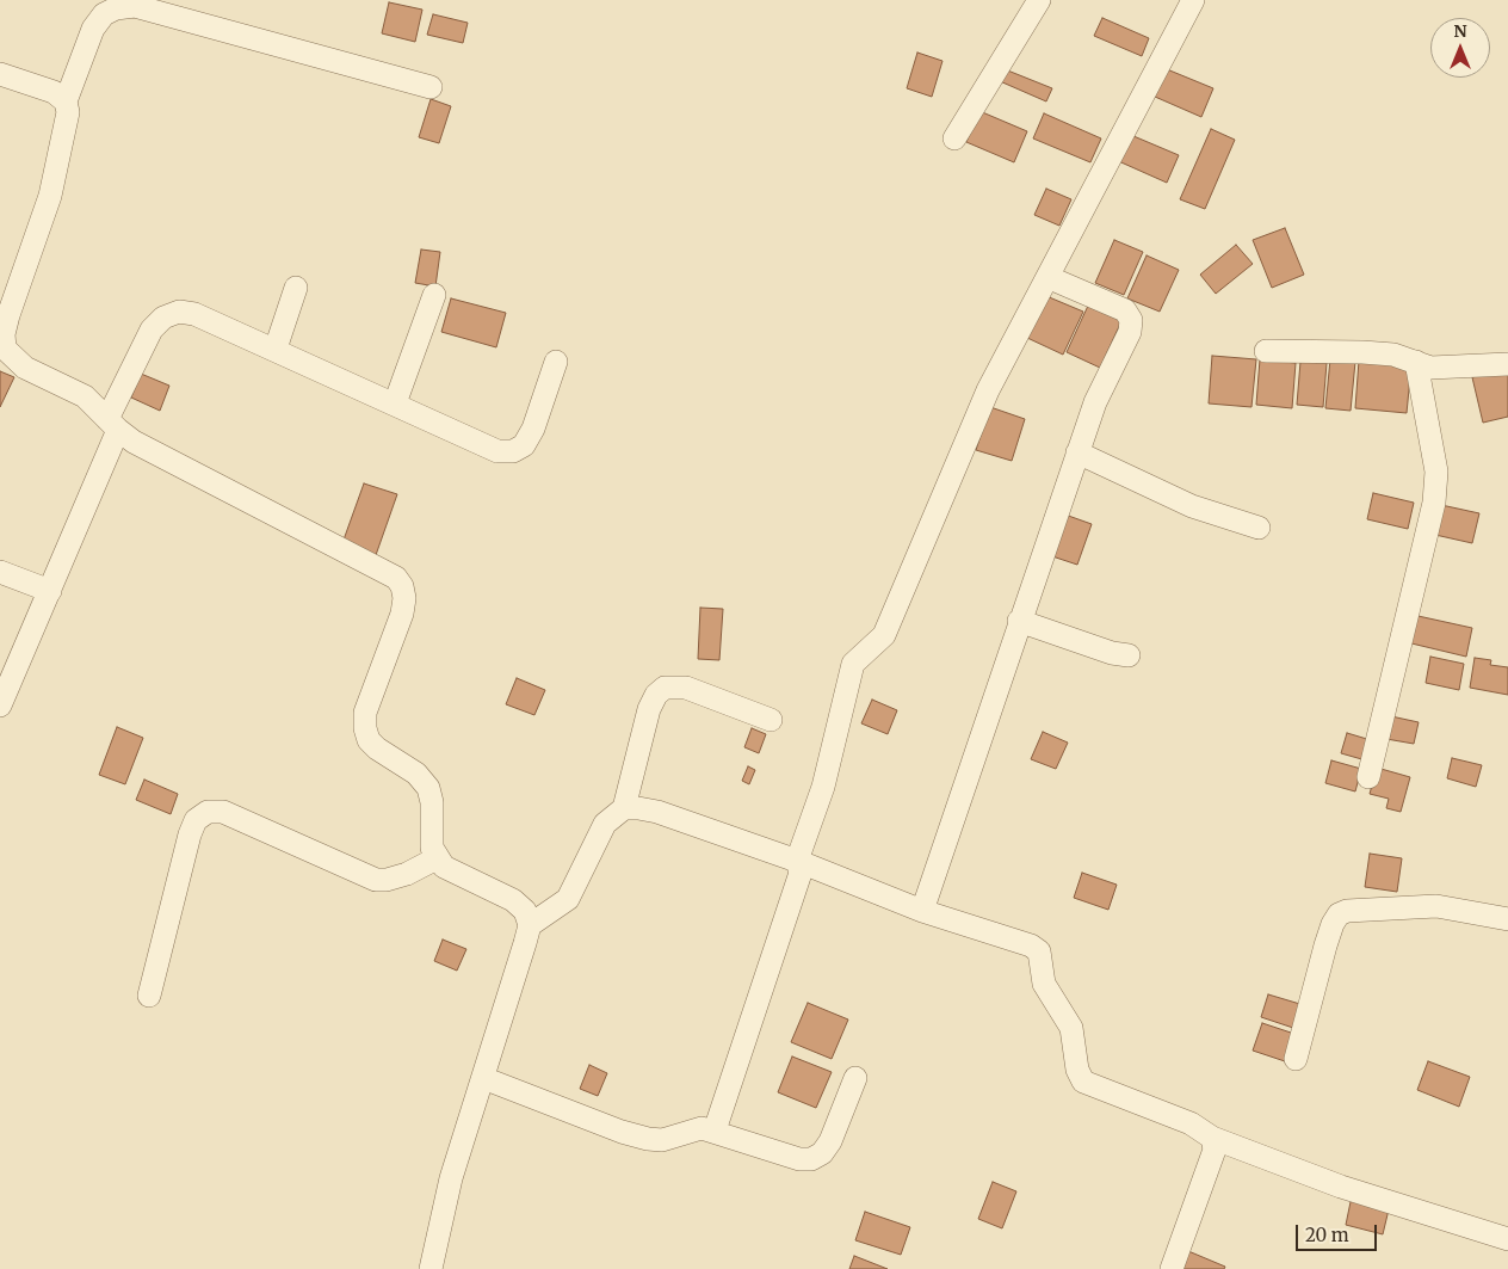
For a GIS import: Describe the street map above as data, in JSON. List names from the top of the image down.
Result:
{
  "scale_bar": "20 m",
  "north": "top"
}
